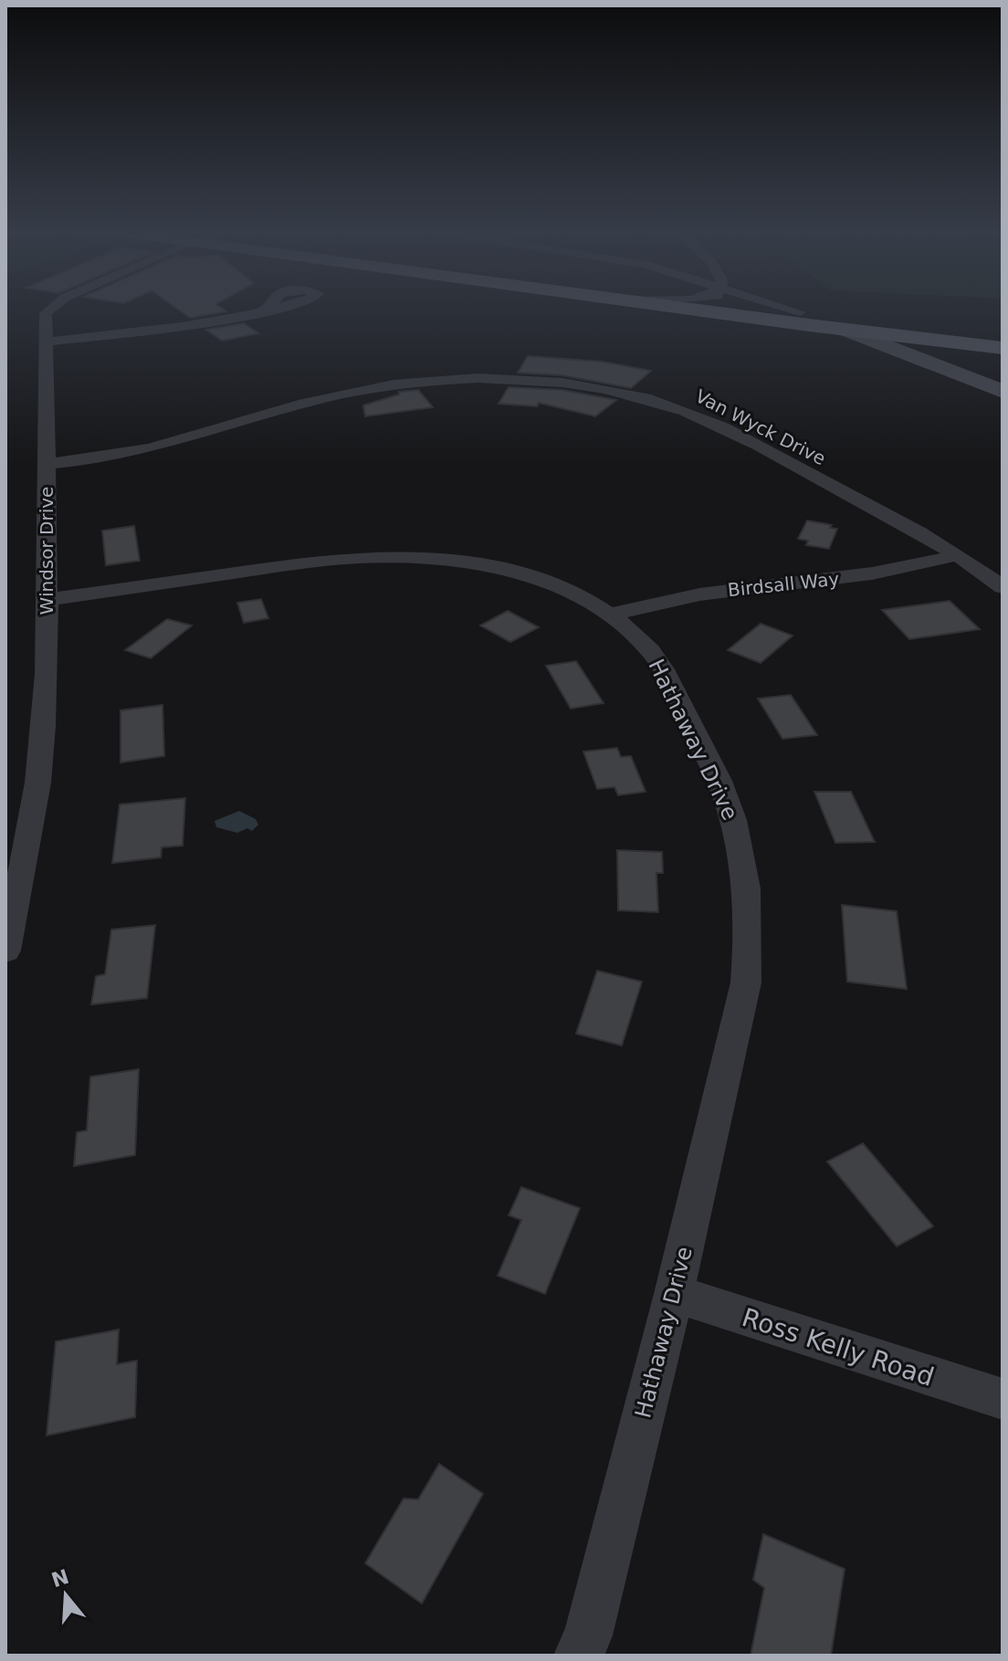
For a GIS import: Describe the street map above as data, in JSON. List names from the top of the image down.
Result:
{
  "streets": {
    "street": [
      "Van Wyck Drive",
      "Windsor Drive",
      "Birdsall Way",
      "Hathaway Drive",
      "Ross Kelly Road"
    ]
  },
  "crossings": [
    ["Van Wyck Drive", "Windsor Drive"],
    ["Van Wyck Drive", "Birdsall Way"],
    ["Windsor Drive", "Hathaway Drive"],
    ["Birdsall Way", "Hathaway Drive"],
    ["Hathaway Drive", "Ross Kelly Road"]
  ],
  "north": "top"
}
